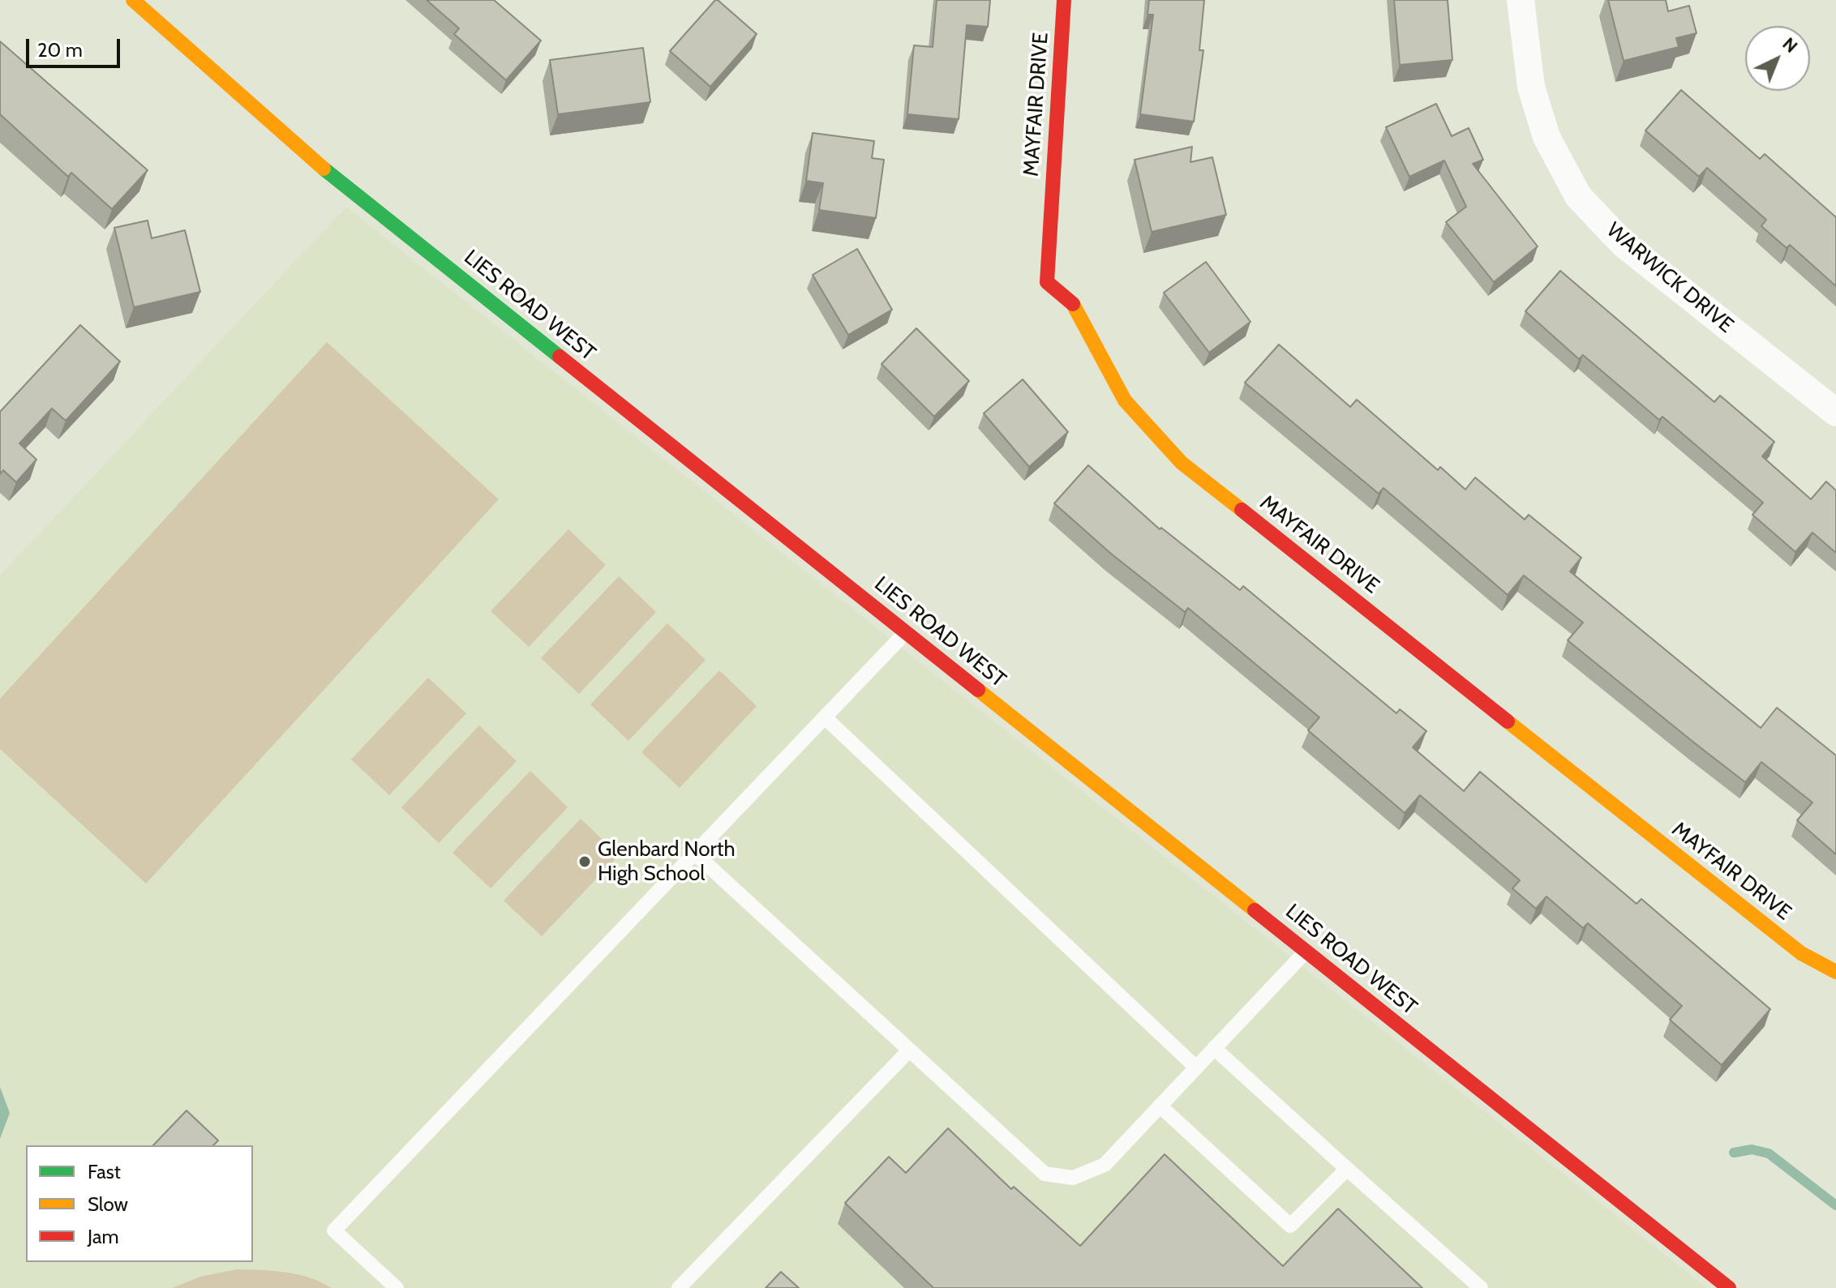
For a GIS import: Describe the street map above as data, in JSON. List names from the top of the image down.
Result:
{
  "streets": {
    "street": ["MAYFAIR DRIVE", "WARWICK DRIVE", "LIES ROAD WEST"]
  },
  "places": ["Glenbard North High School"],
  "legend": ["Fast", "Slow", "Jam"],
  "scale_bar": "20 m",
  "north": "top right"
}
